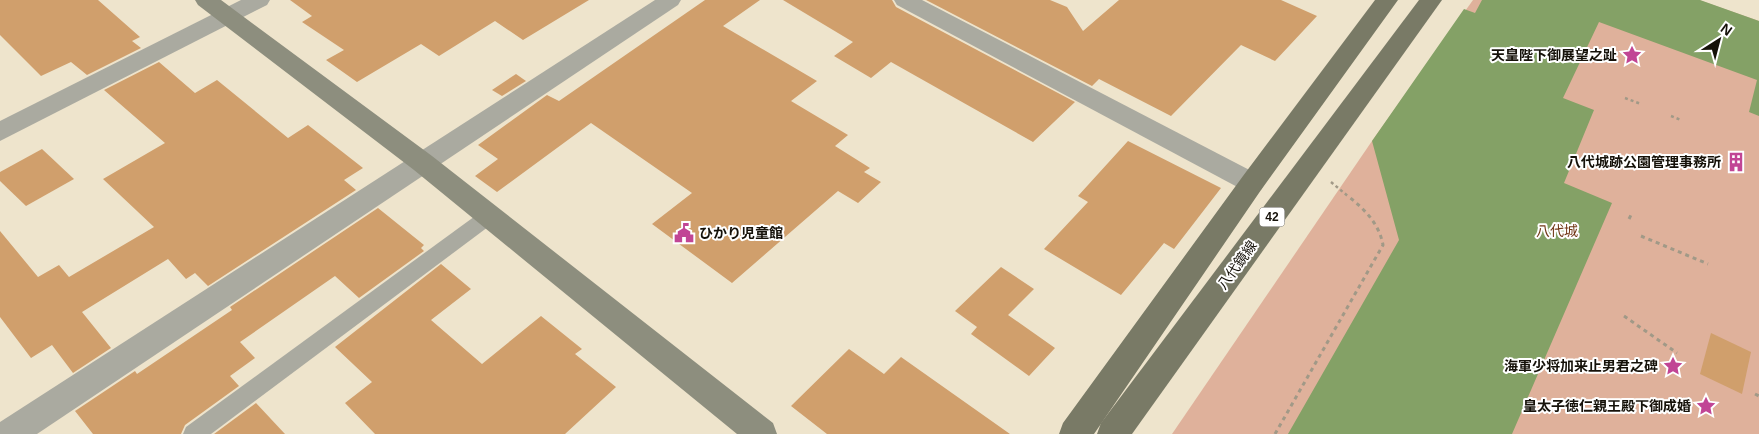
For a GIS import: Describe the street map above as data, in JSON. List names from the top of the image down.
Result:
{
  "streets": {
    "main road": ["42", "八代鏡線"]
  },
  "parks": ["八代城"],
  "places": {
    "place": ["天皇陛下御展望之趾", "海軍少将加来止男君之碑", "皇太子徳仁親王殿下御成婚"],
    "building": ["八代城跡公園管理事務所"],
    "public building": ["ひかり児童館"]
  },
  "north": "top right"
}
